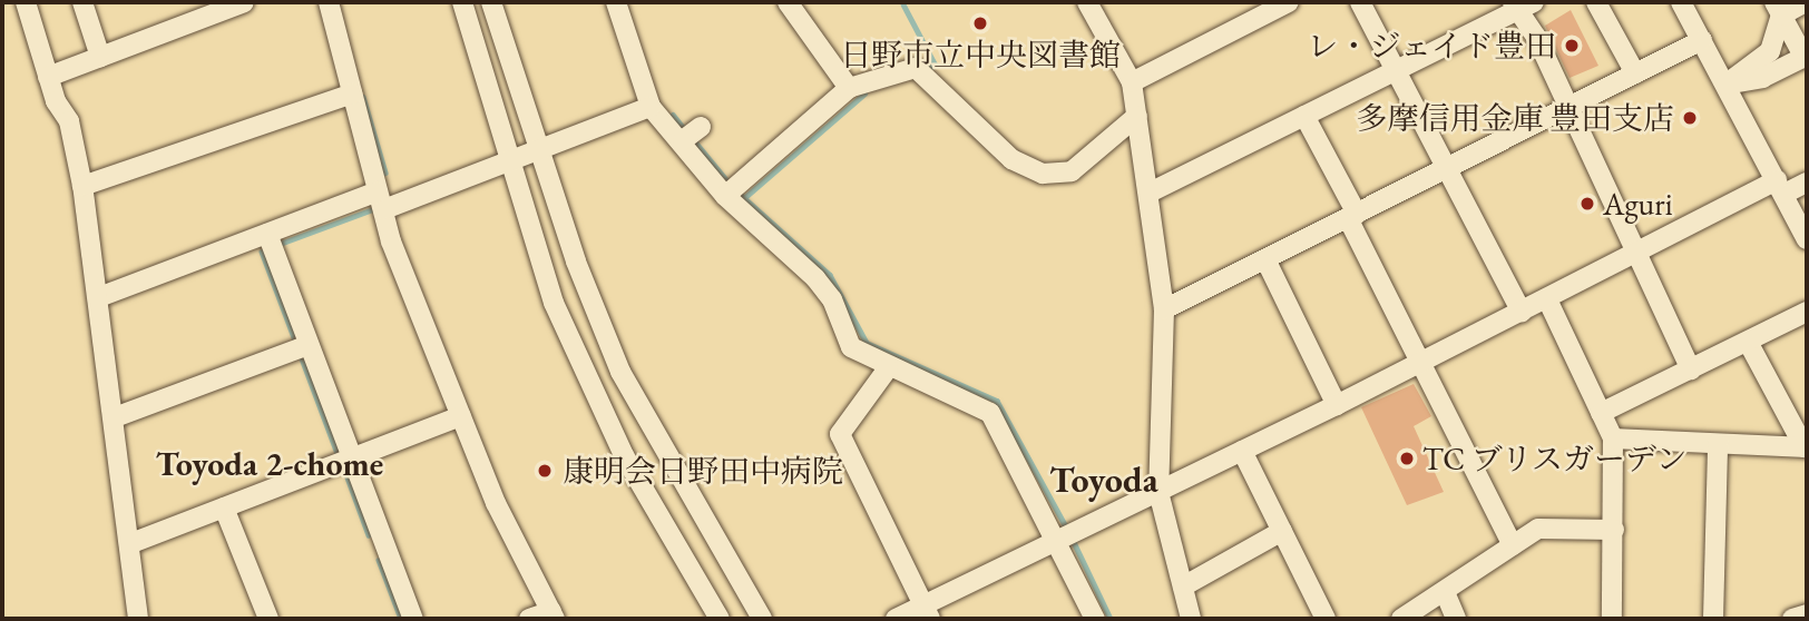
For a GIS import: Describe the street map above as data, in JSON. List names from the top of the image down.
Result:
{
  "districts": ["Toyoda 2-chome", "Toyoda"],
  "places": [
    "日野市立中央図書館",
    "レ・ジェイド豊田",
    "多摩信用金庫 豊田支店",
    "Aguri",
    "TC ブリスガーデン",
    "康明会日野田中病院"
  ]
}
